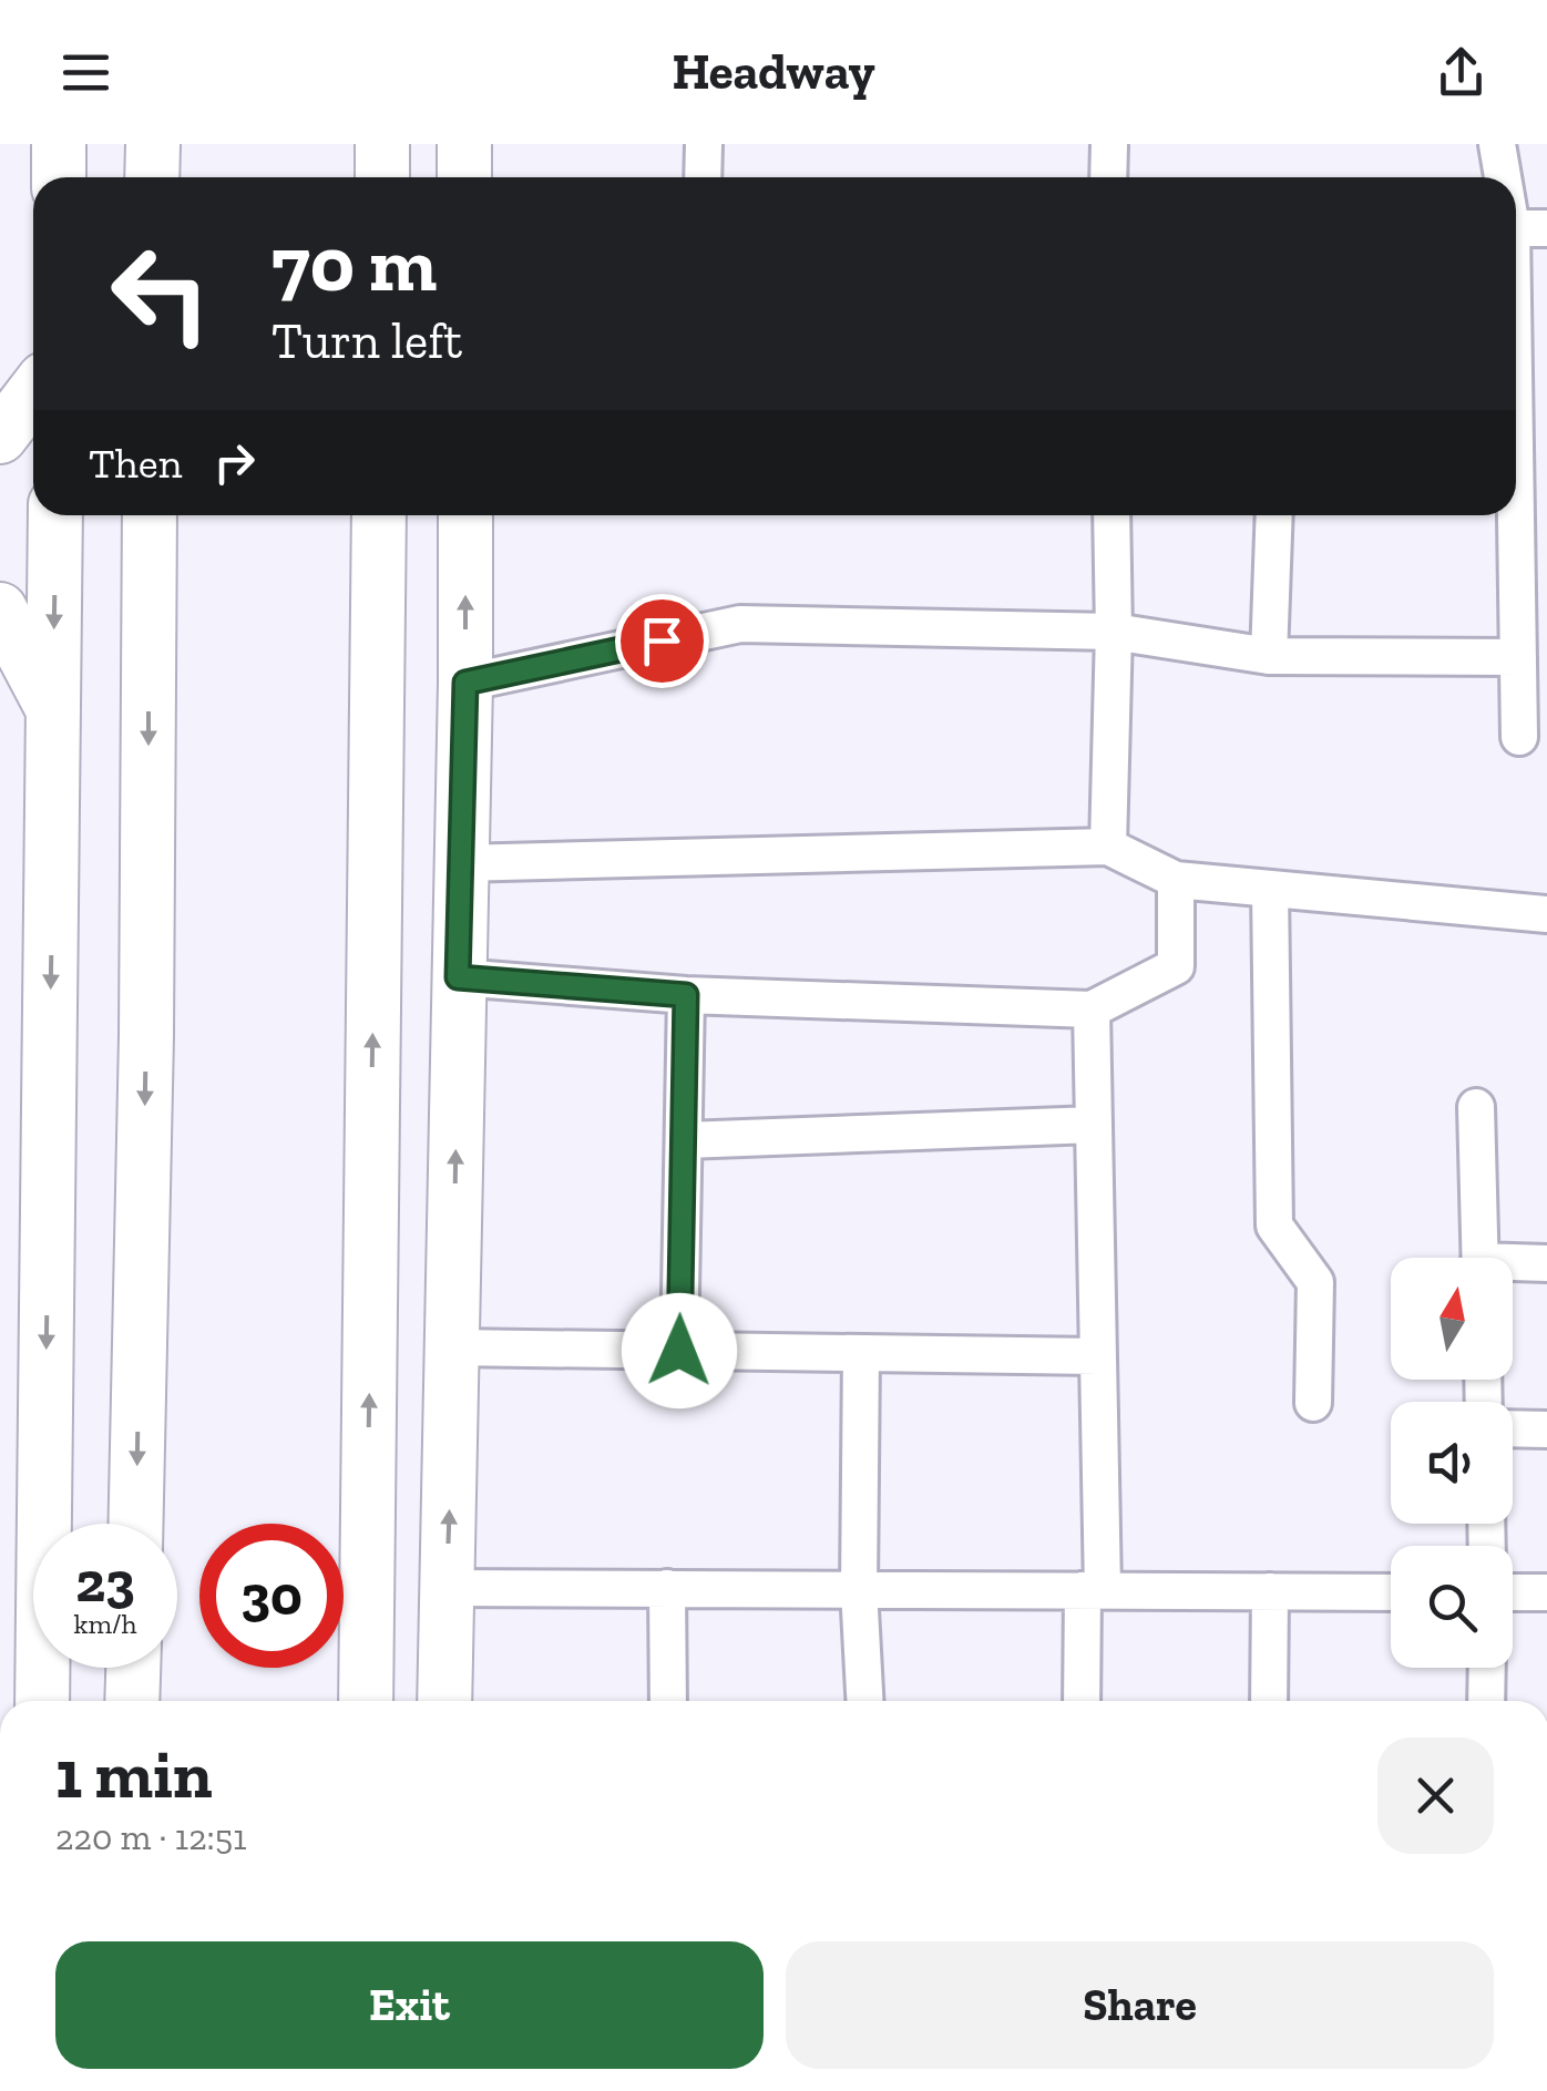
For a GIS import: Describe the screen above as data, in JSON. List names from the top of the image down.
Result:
{
  "north": "top",
  "page": {
    "header": "Headway",
    "turn": ["70 m", "Turn left"],
    "then": "Then",
    "speed": "23 km/h",
    "limit": "30",
    "heading": ["1 min", "220 m · 12:51"],
    "buttons": ["Exit", "Share"]
  }
}
